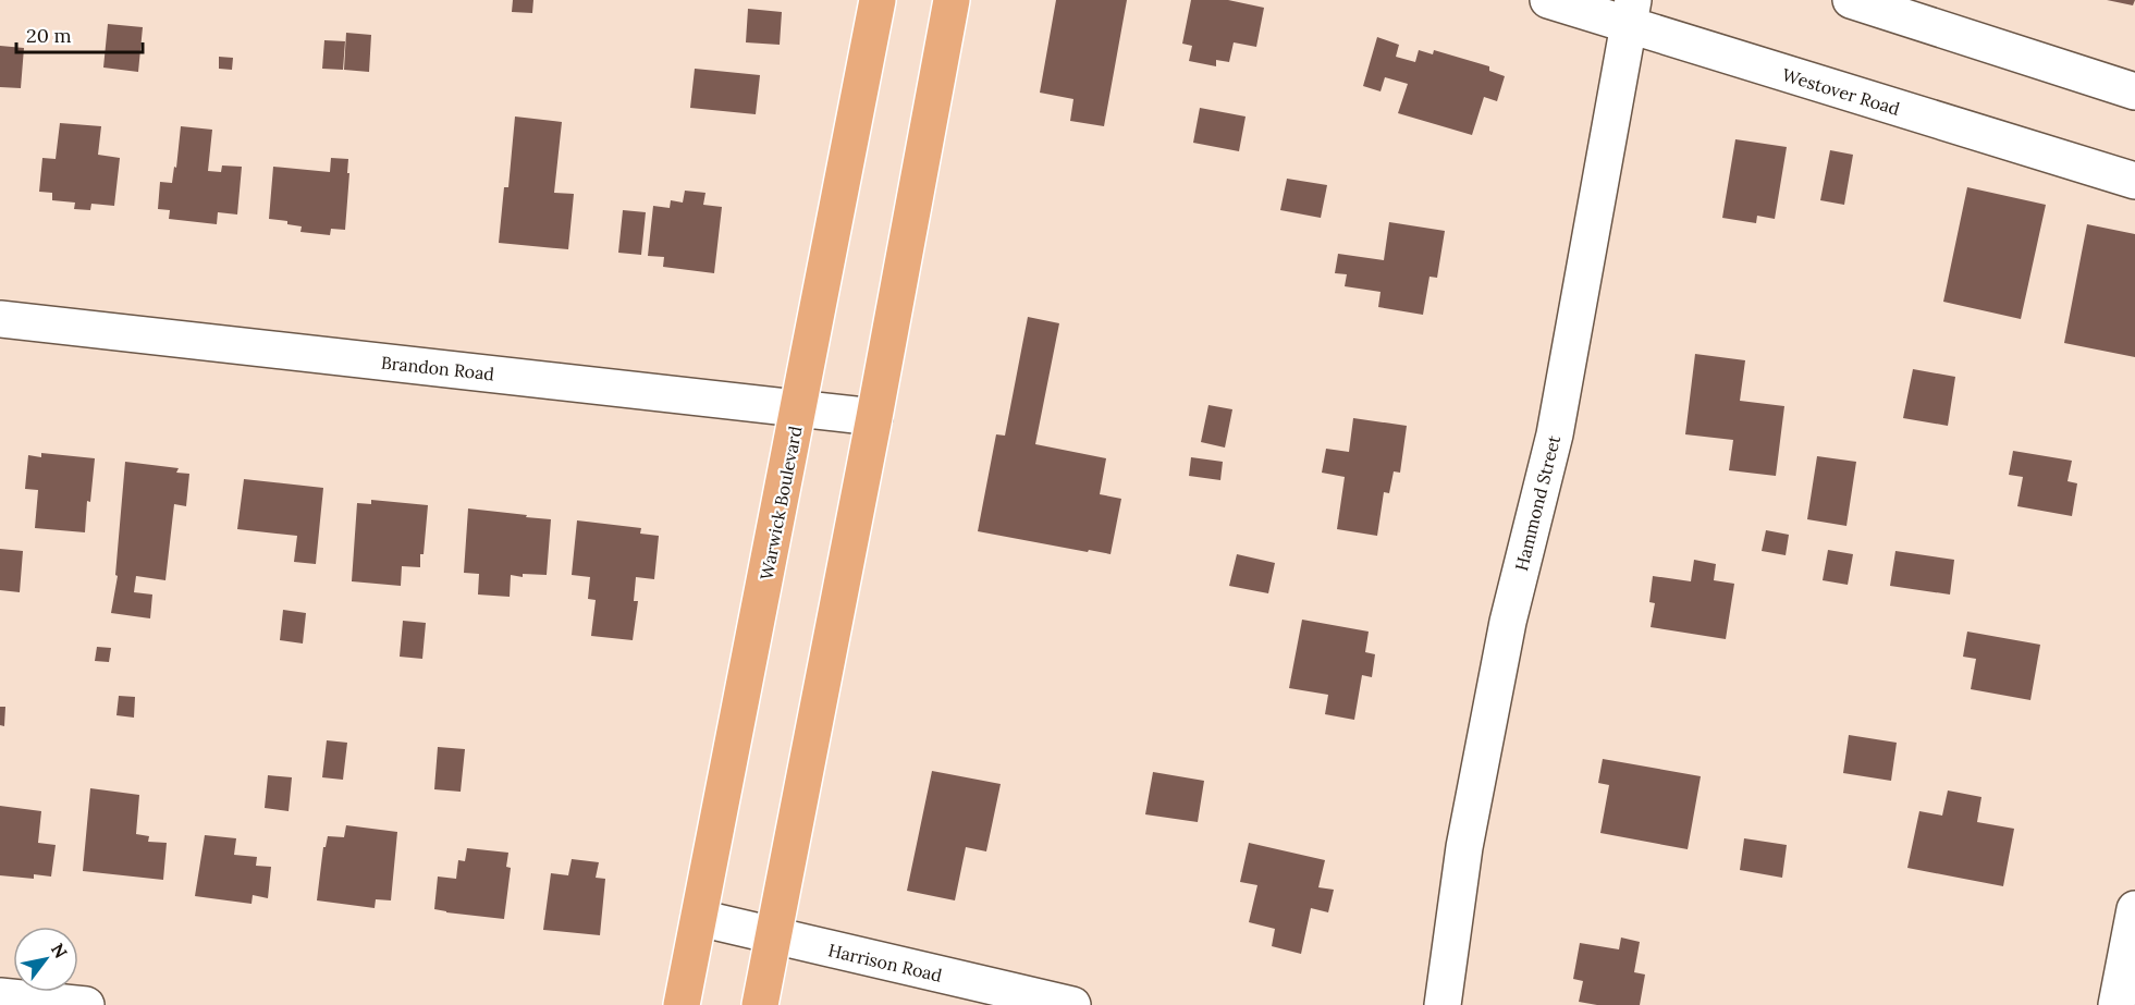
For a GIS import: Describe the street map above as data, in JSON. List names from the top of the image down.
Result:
{
  "streets": {
    "main road": ["Warwick Boulevard"],
    "street": [
      "Westover Road",
      "Brandon Road",
      "Hammond Street",
      "Harrison Road"
    ]
  },
  "crossings": [
    ["Westover Road", "Hammond Street"],
    ["Brandon Road", "Warwick Boulevard"],
    ["Warwick Boulevard", "Harrison Road"]
  ],
  "scale_bar": "20 m",
  "north": "top right"
}
